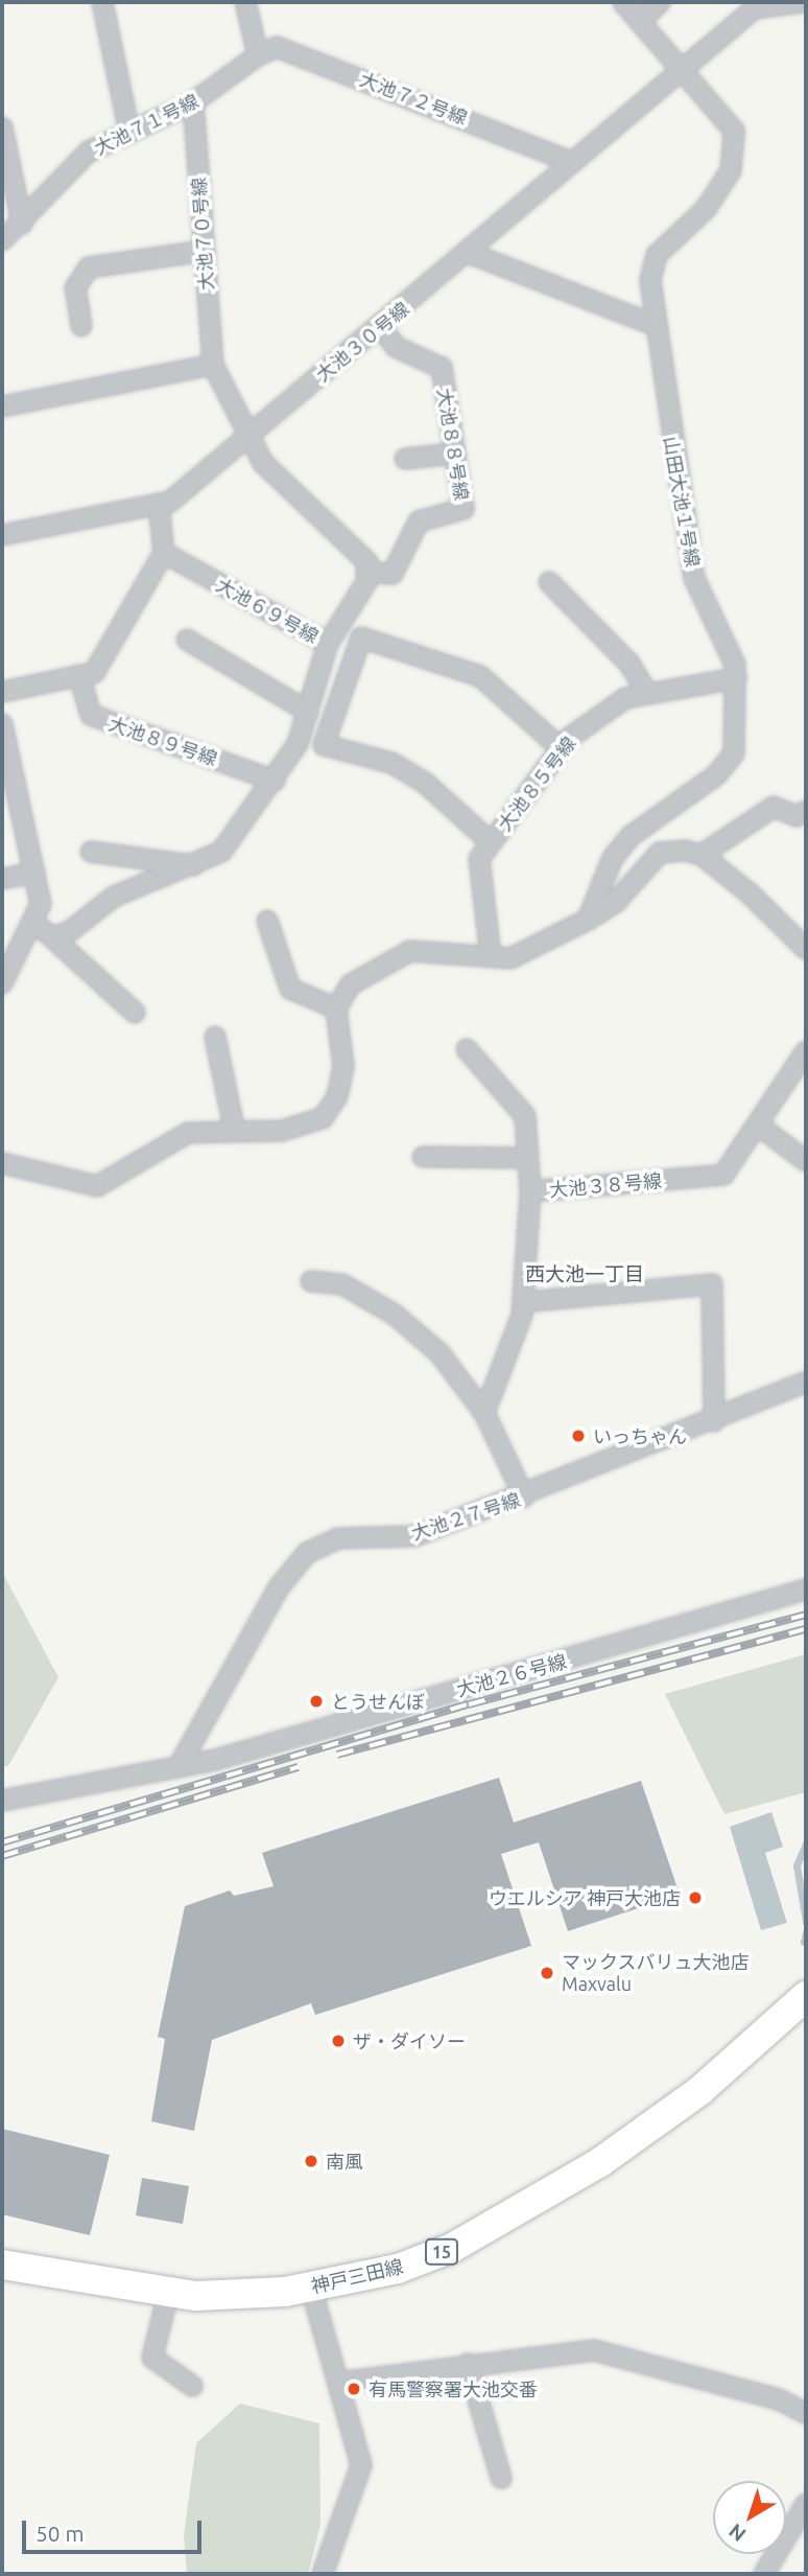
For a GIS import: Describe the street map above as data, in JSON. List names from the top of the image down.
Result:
{
  "streets": {
    "main road": ["15", "神戸三田線"],
    "street": [
      "大池７２号線",
      "大池７１号線",
      "大池７０号線",
      "大池３０号線",
      "大池８８号線",
      "山田大池１号線",
      "大池６９号線",
      "大池８９号線",
      "大池８５号線",
      "大池３８号線",
      "大池２７号線",
      "大池２６号線"
    ]
  },
  "crossings": [
    ["大池７２号線", "大池７１号線"],
    ["大池７２号線", "大池３０号線"],
    ["大池７１号線", "大池７０号線"],
    ["大池７０号線", "大池３０号線"],
    ["大池３０号線", "大池８８号線"],
    ["大池３０号線", "山田大池１号線"],
    ["大池８８号線", "大池６９号線"],
    ["山田大池１号線", "大池８５号線"],
    ["大池２７号線", "大池２６号線"]
  ],
  "districts": ["西大池一丁目"],
  "places": [
    "いっちゃん",
    "とうせんぼ",
    "ウエルシア 神戸大池店",
    "マックスバリュ大池店 Maxvalu",
    "ザ・ダイソー",
    "南風",
    "有馬警察署大池交番"
  ],
  "scale_bar": "50 m",
  "north": "bottom left"
}
